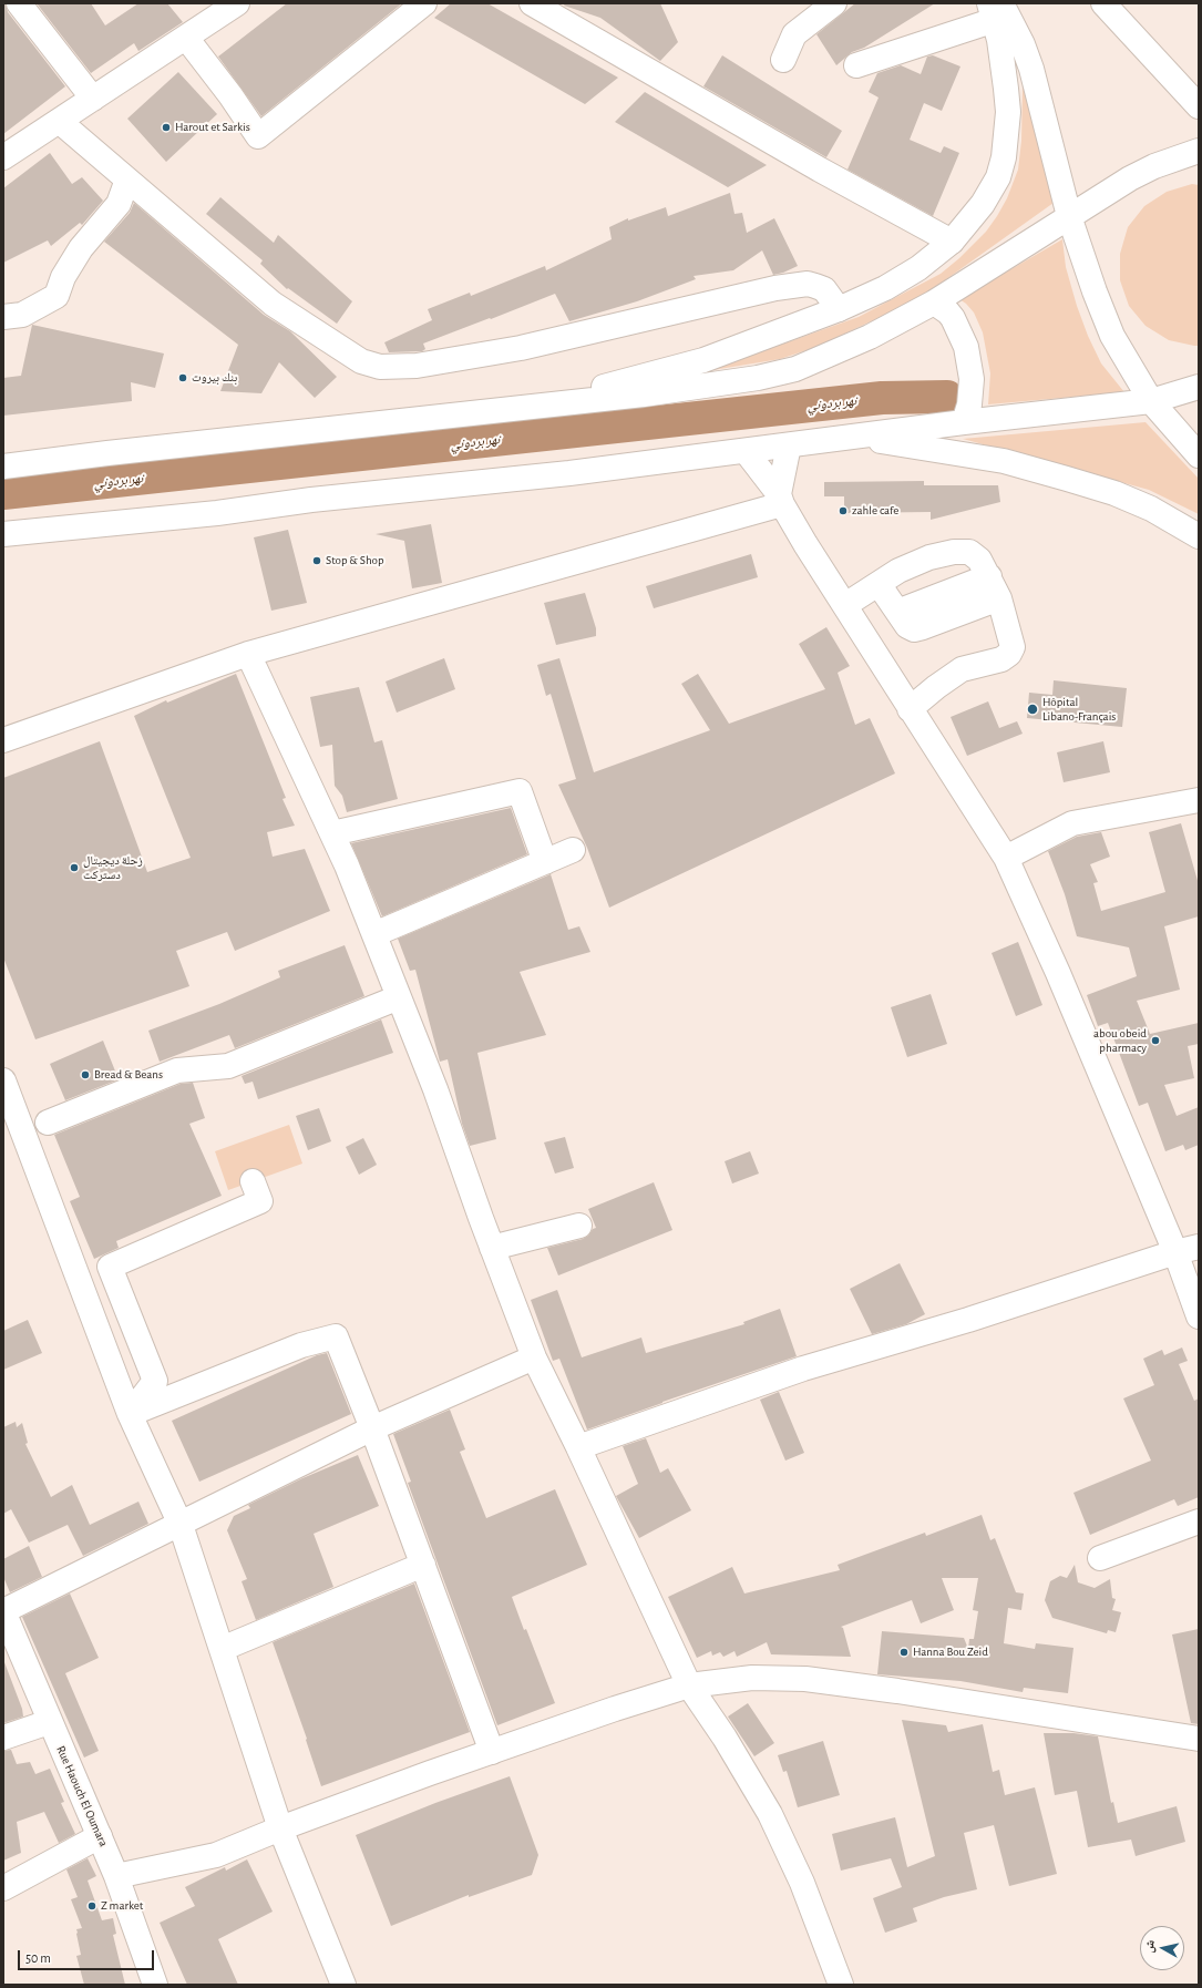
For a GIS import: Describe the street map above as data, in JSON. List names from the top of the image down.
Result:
{
  "streets": {
    "main road": ["Rue Haouch El Oumara"]
  },
  "water": ["نهر بردوني"],
  "places": [
    "Harout et Sarkis",
    "بنك بيروت",
    "zahle cafe",
    "Stop & Shop",
    "Hôpital Libano-Français",
    "زحلة ديجيتال دستركت",
    "abou obeid pharmacy",
    "Bread & Beans",
    "Hanna Bou Zeid",
    "Z market"
  ],
  "scale_bar": "50 m",
  "north": "left"
}
